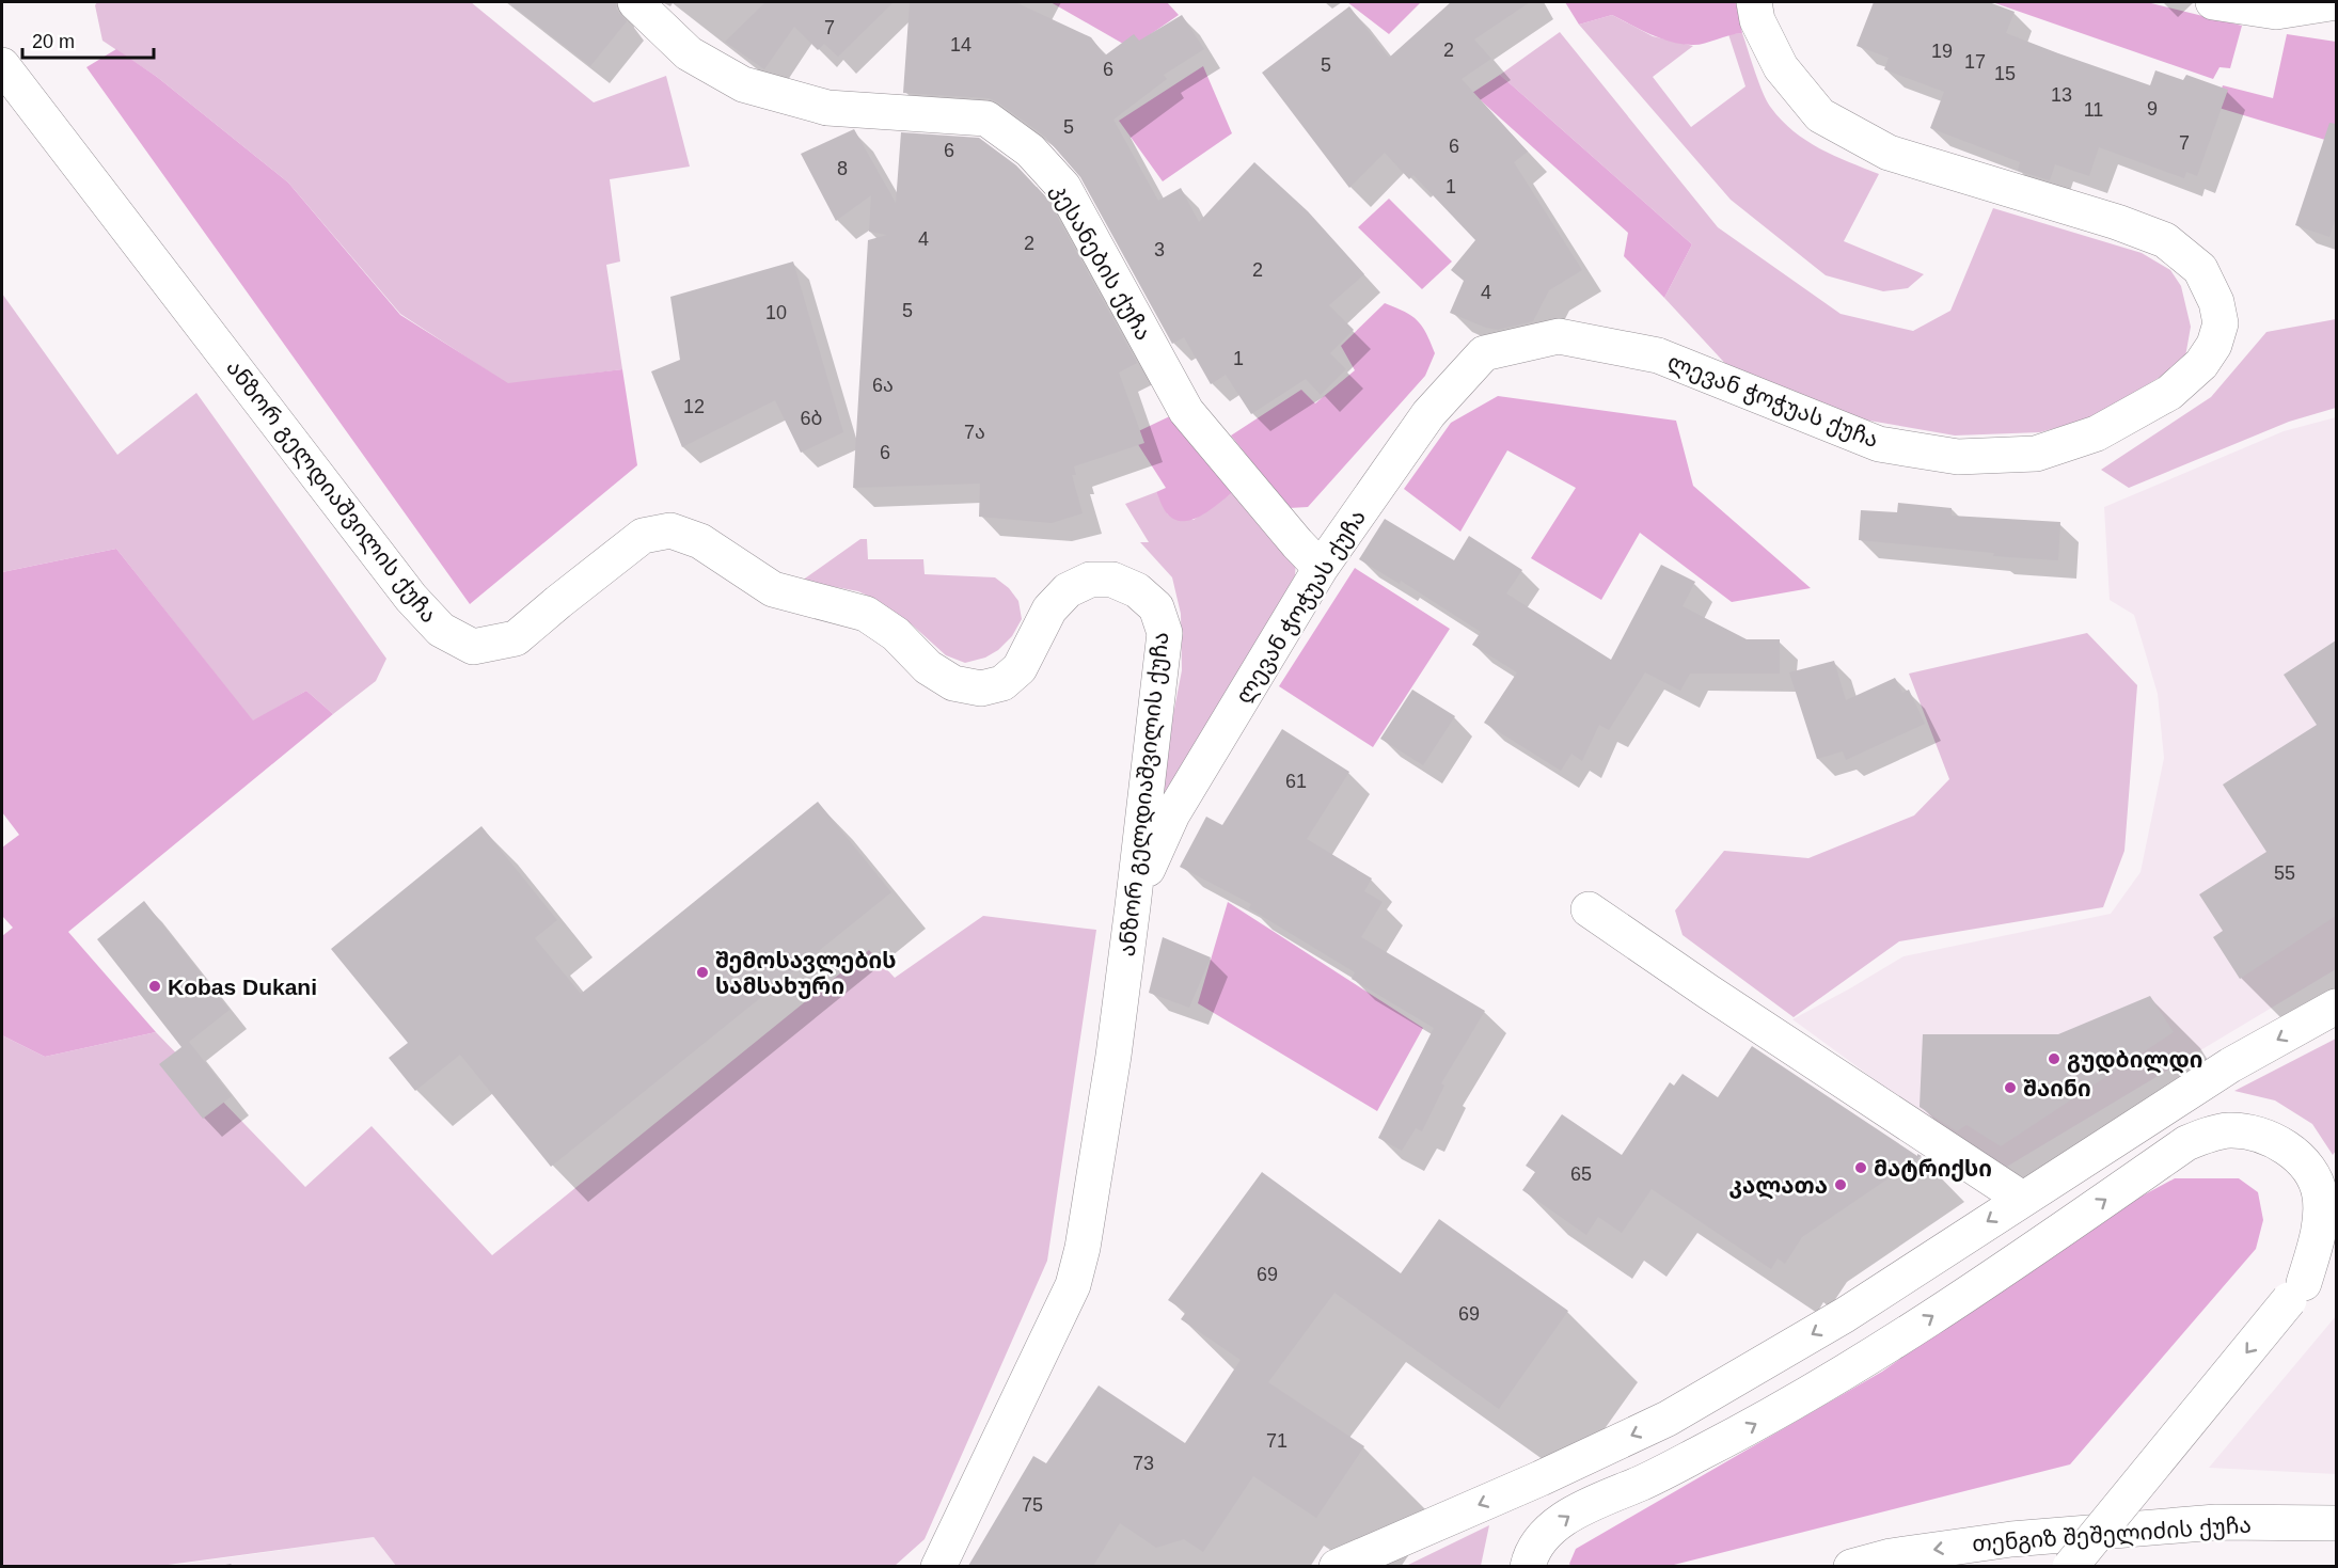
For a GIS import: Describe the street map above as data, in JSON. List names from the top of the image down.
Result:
{
  "streets": {
    "street": [
      "კესანების ქუჩა",
      "ლევან ჭოჭუას ქუჩა",
      "ანზორ გელდიაშვილის ქუჩა",
      "თენგიზ შეშელიძის ქუჩა"
    ]
  },
  "crossings": [
    ["კესანების ქუჩა", "ლევან ჭოჭუას ქუჩა"],
    ["ლევან ჭოჭუას ქუჩა", "ანზორ გელდიაშვილის ქუჩა"]
  ],
  "places": [
    "შემოსავლების სამსახური",
    "Kobas Dukani",
    "გუდბილდი",
    "შაინი",
    "მატრიქსი",
    "კალათა"
  ],
  "house_numbers": [
    "7",
    "14",
    "2",
    "19",
    "17",
    "5",
    "6",
    "15",
    "13",
    "9",
    "11",
    "5",
    "7",
    "6",
    "6",
    "8",
    "1",
    "4",
    "2",
    "3",
    "2",
    "4",
    "5",
    "10",
    "1",
    "6ა",
    "12",
    "6ბ",
    "7ა",
    "6",
    "61",
    "55",
    "65",
    "69",
    "69",
    "71",
    "73",
    "75"
  ],
  "scale_bar": "20 m"
}
